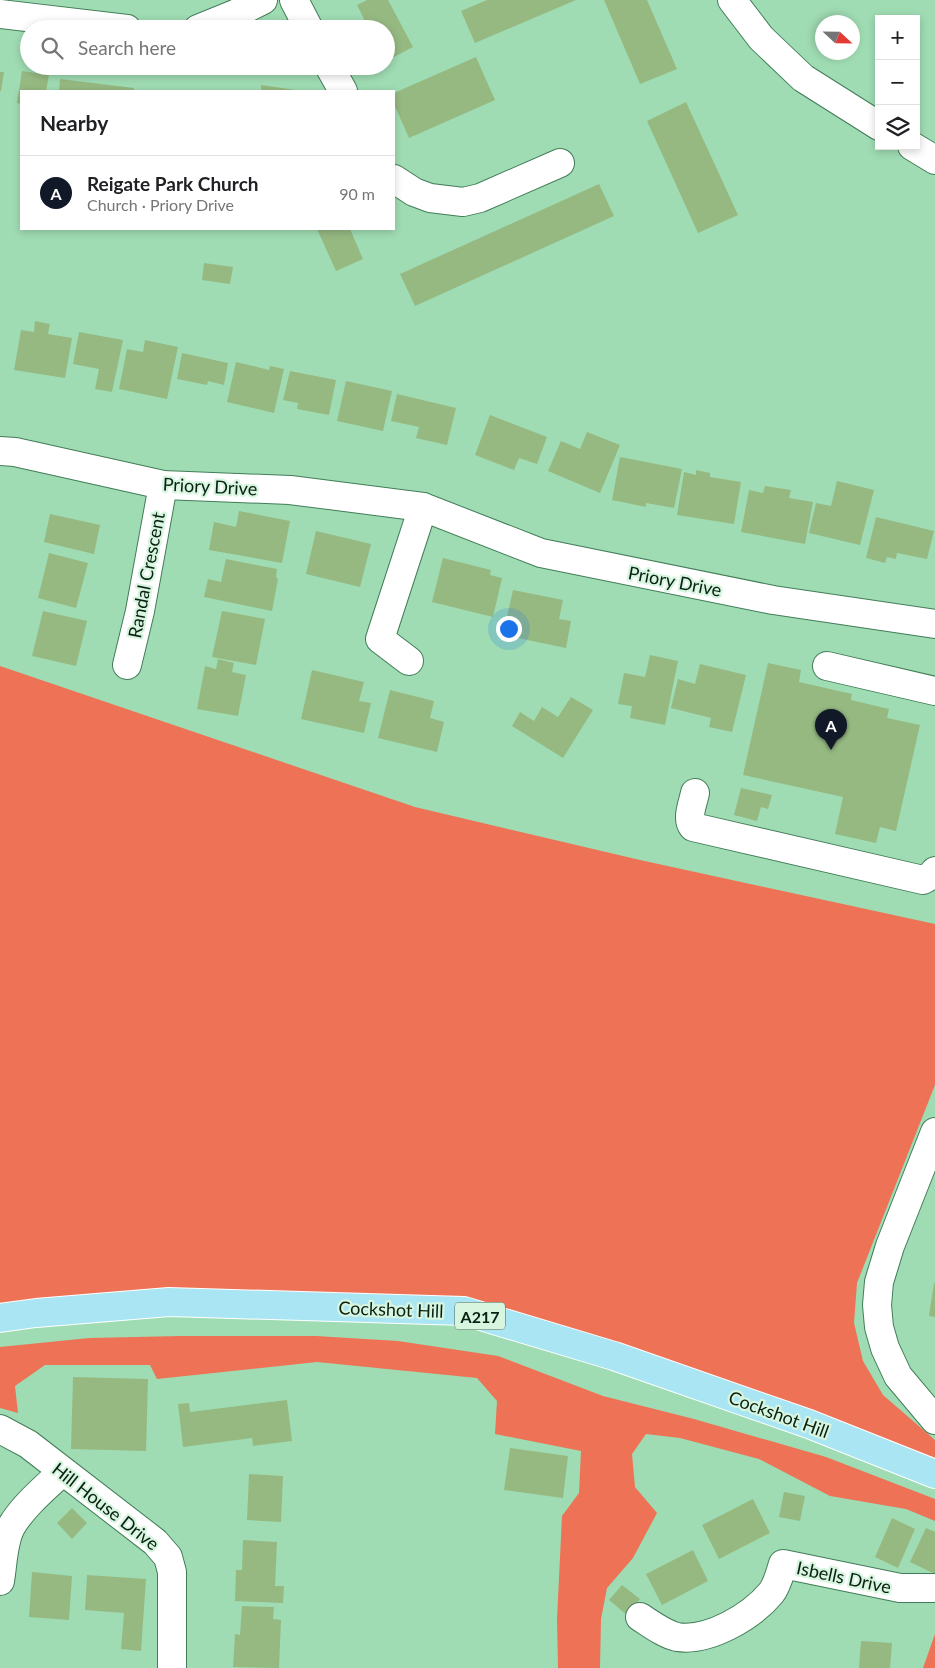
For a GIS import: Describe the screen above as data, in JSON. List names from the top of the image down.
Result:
{
  "streets": {
    "main road": ["Cockshot Hill", "A217"],
    "street": [
      "Priory Drive",
      "Randal Crescent",
      "Hill House Drive",
      "Isbells Drive"
    ]
  },
  "crossings": [
    ["Priory Drive", "Randal Crescent"]
  ],
  "north": "right",
  "page": {
    "map_buttons": ["+", "−"],
    "search": "Search here",
    "heading": "Nearby",
    "list": [
      {
        "mark": "A",
        "name": "Reigate Park Church",
        "note": "Church · Priory Drive",
        "value": "90 m"
      }
    ],
    "pins": "A"
  }
}
